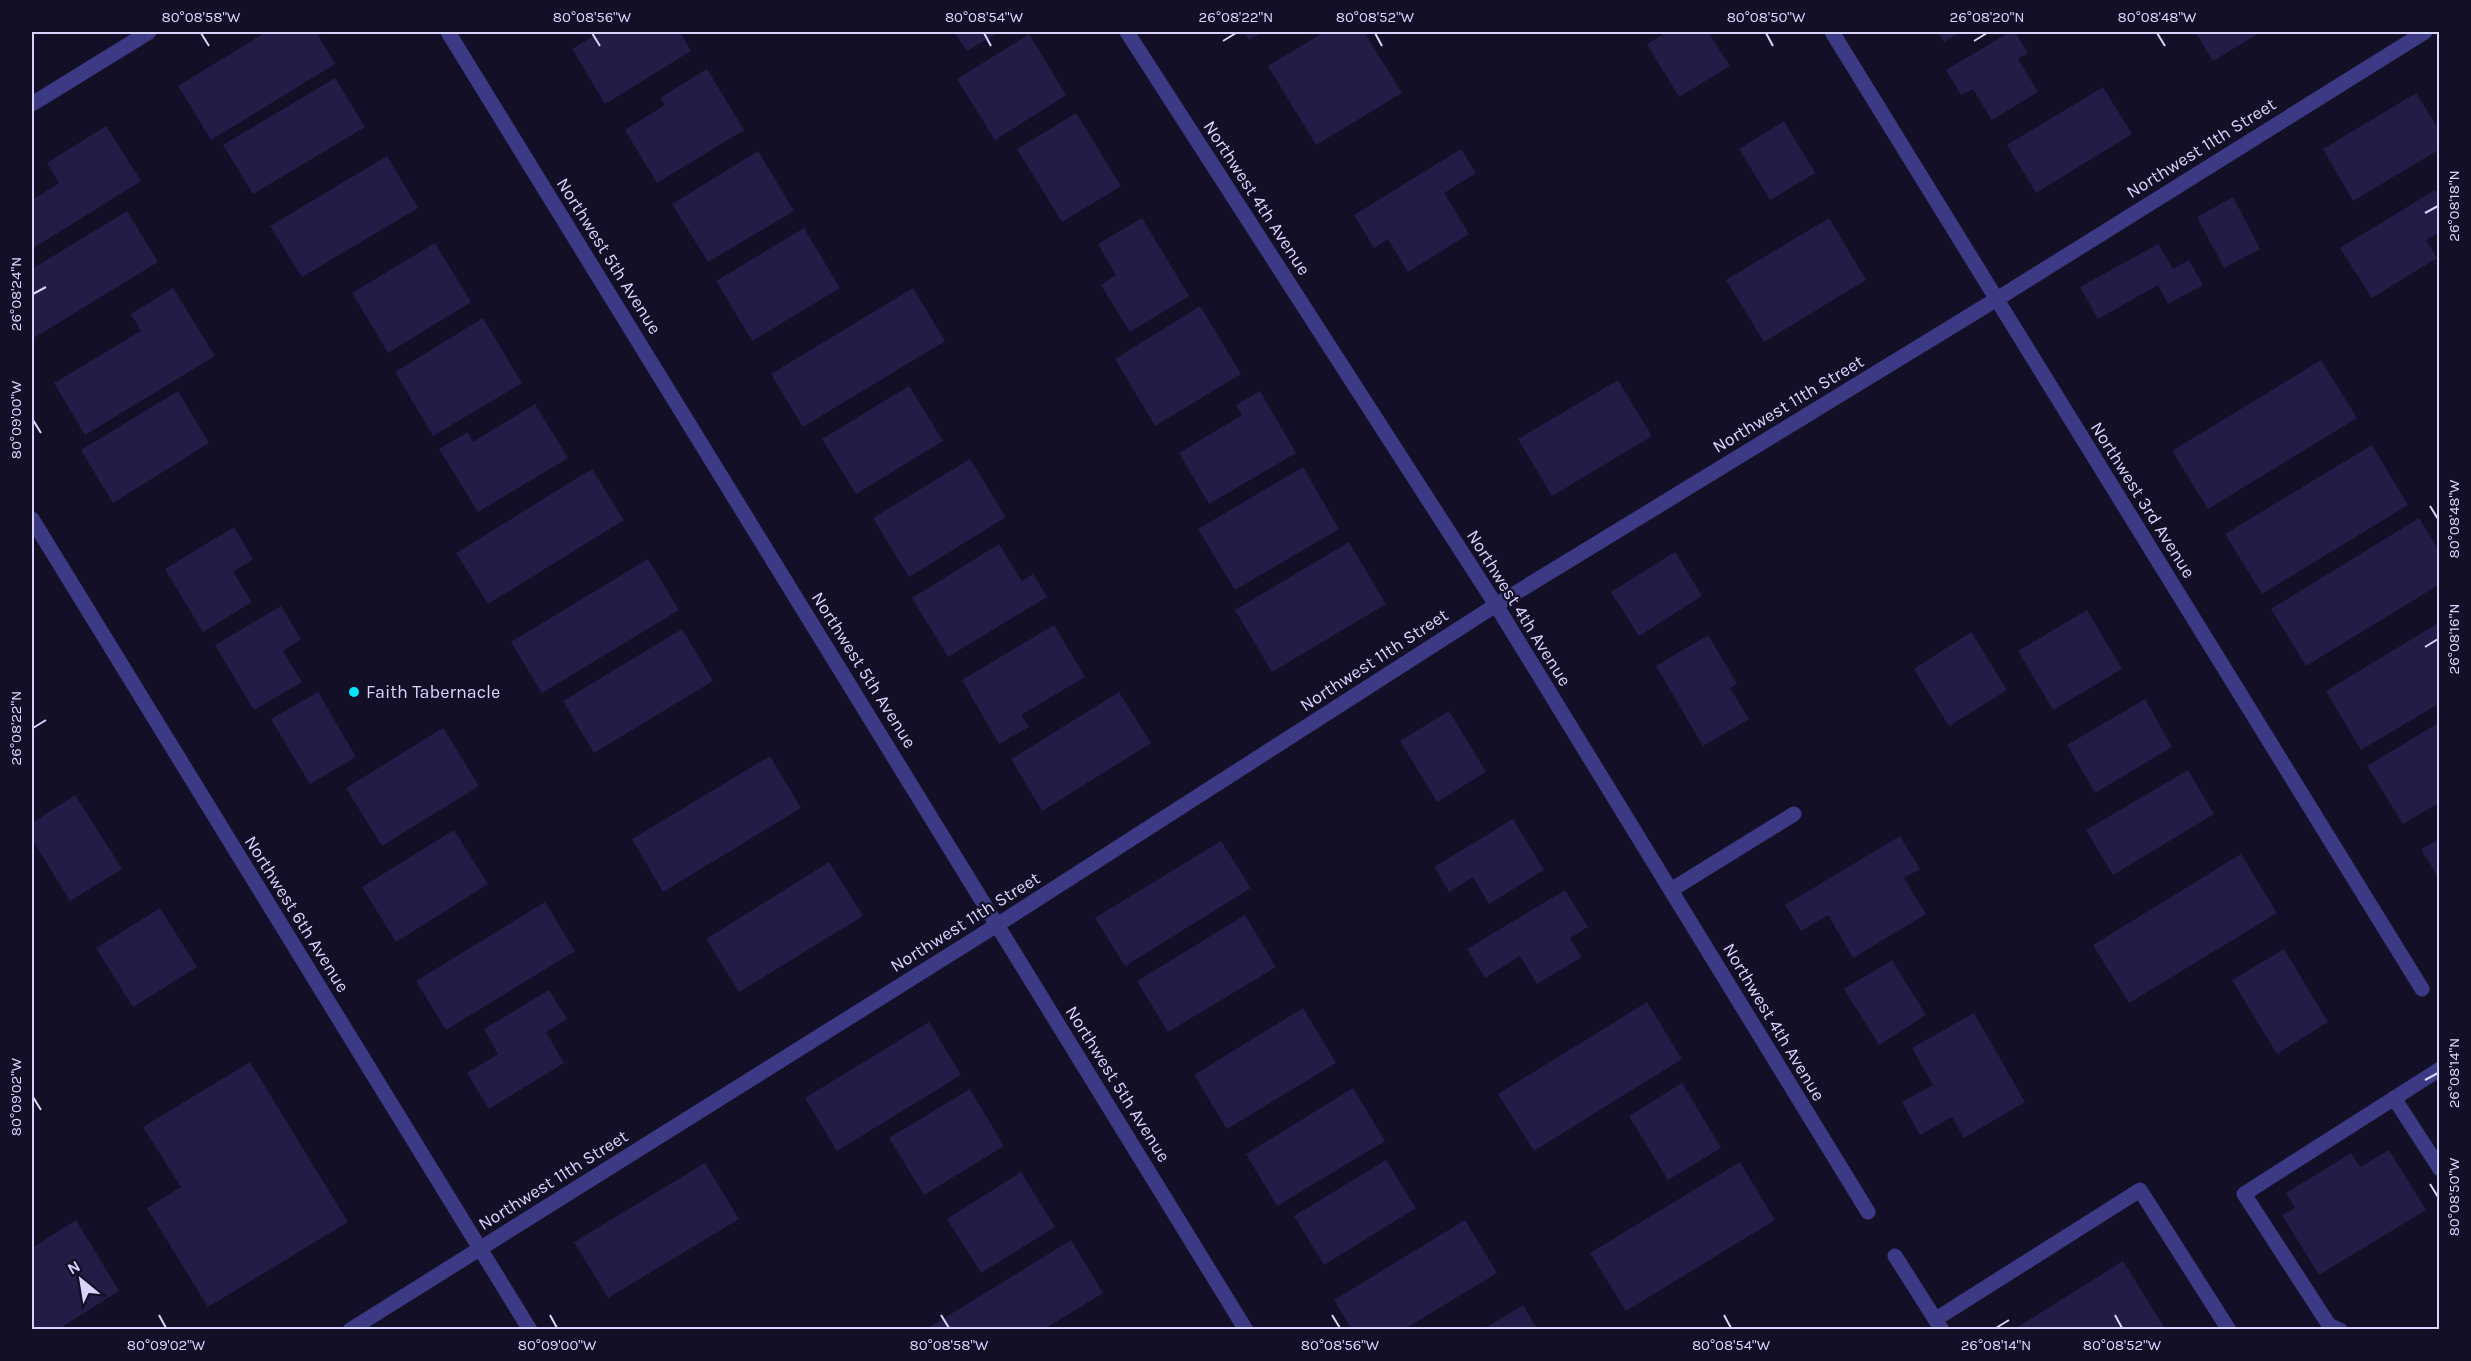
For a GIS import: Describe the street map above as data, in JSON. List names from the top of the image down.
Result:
{
  "streets": {
    "street": [
      "Northwest 11th Street",
      "Northwest 4th Avenue",
      "Northwest 5th Avenue",
      "Northwest 3rd Avenue",
      "Northwest 6th Avenue"
    ]
  },
  "crossings": [
    ["Northwest 11th Street", "Northwest 4th Avenue"],
    ["Northwest 11th Street", "Northwest 5th Avenue"],
    ["Northwest 11th Street", "Northwest 3rd Avenue"],
    ["Northwest 11th Street", "Northwest 6th Avenue"]
  ],
  "places": ["Faith Tabernacle"],
  "north": "top left",
  "coordinates": [
    "80°08'58\"W",
    "80°08'56\"W",
    "80°08'54\"W",
    "26°08'22\"N",
    "80°08'52\"W",
    "80°08'50\"W",
    "26°08'20\"N",
    "80°08'48\"W",
    "26°08'18\"N",
    "26°08'24\"N",
    "80°09'00\"W",
    "26°08'16\"N",
    "26°08'14\"N",
    "80°09'02\"W"
  ]
}
